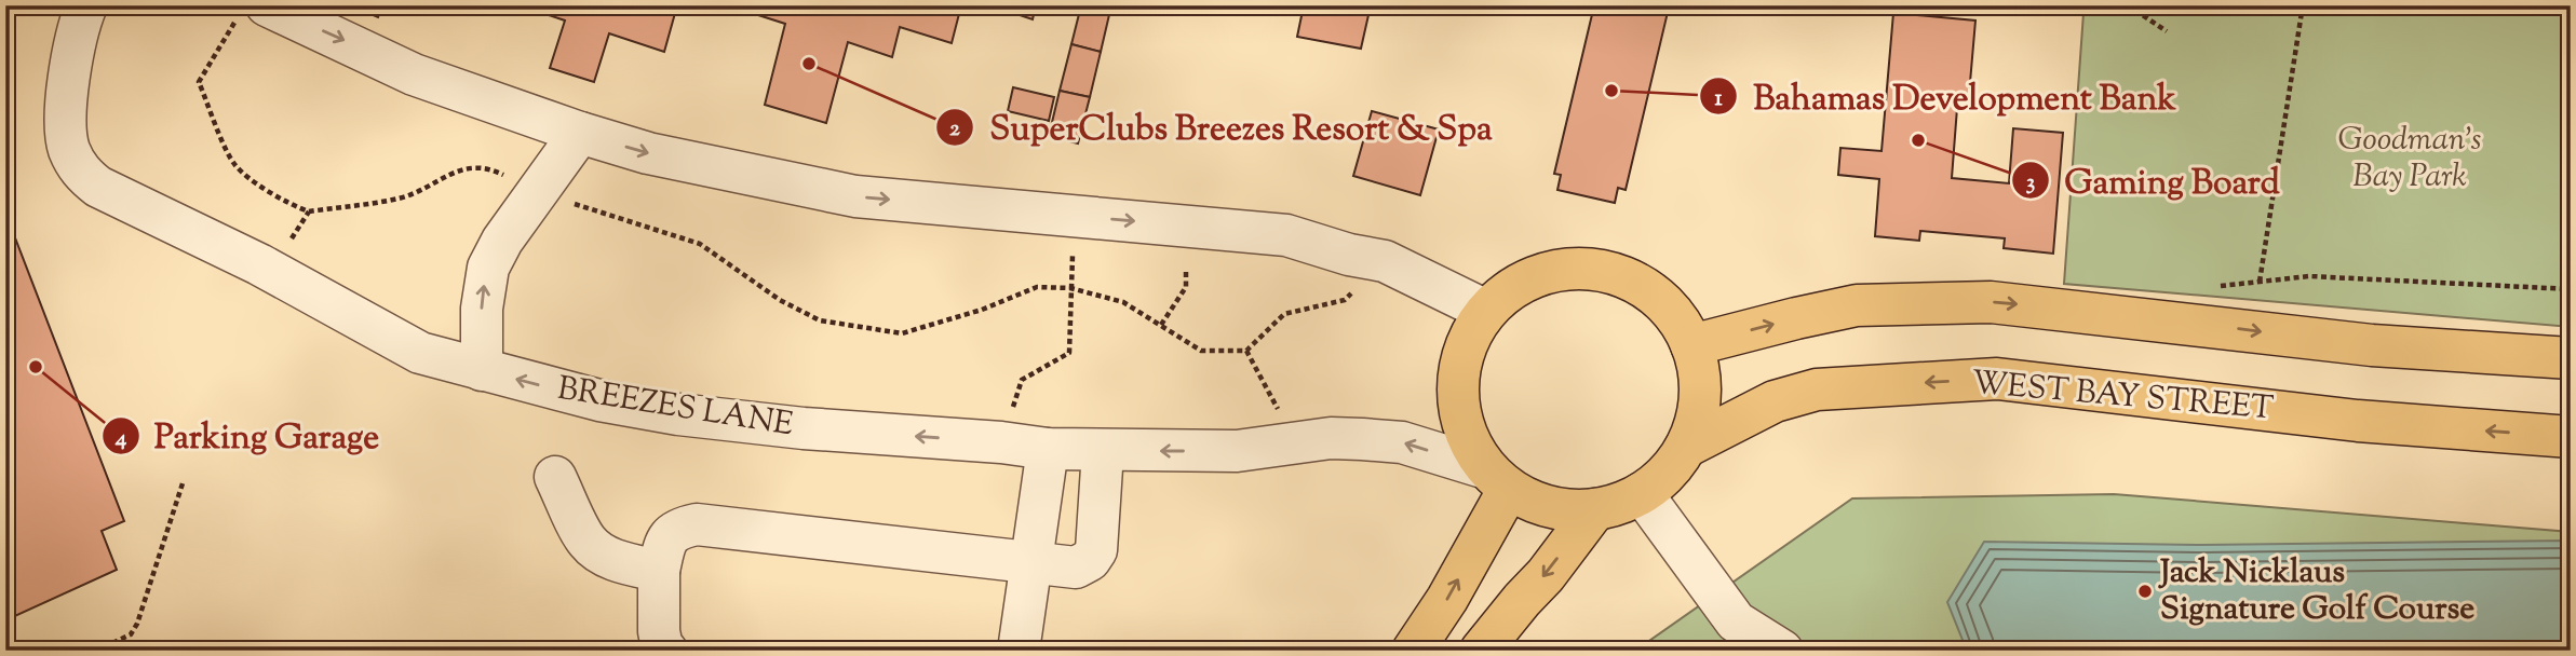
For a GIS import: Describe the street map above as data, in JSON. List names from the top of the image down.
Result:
{
  "streets": {
    "main road": ["WEST BAY STREET"],
    "lane": ["BREEZES LANE"]
  },
  "crossings": [
    ["WEST BAY STREET", "BREEZES LANE"]
  ],
  "parks": ["Goodman's Bay Park"],
  "places": [
    "SuperClubs Breezes Resort & Spa",
    "Bahamas Development Bank",
    "Gaming Board",
    "Parking Garage",
    "Jack Nicklaus Signature Golf Course"
  ]
}
